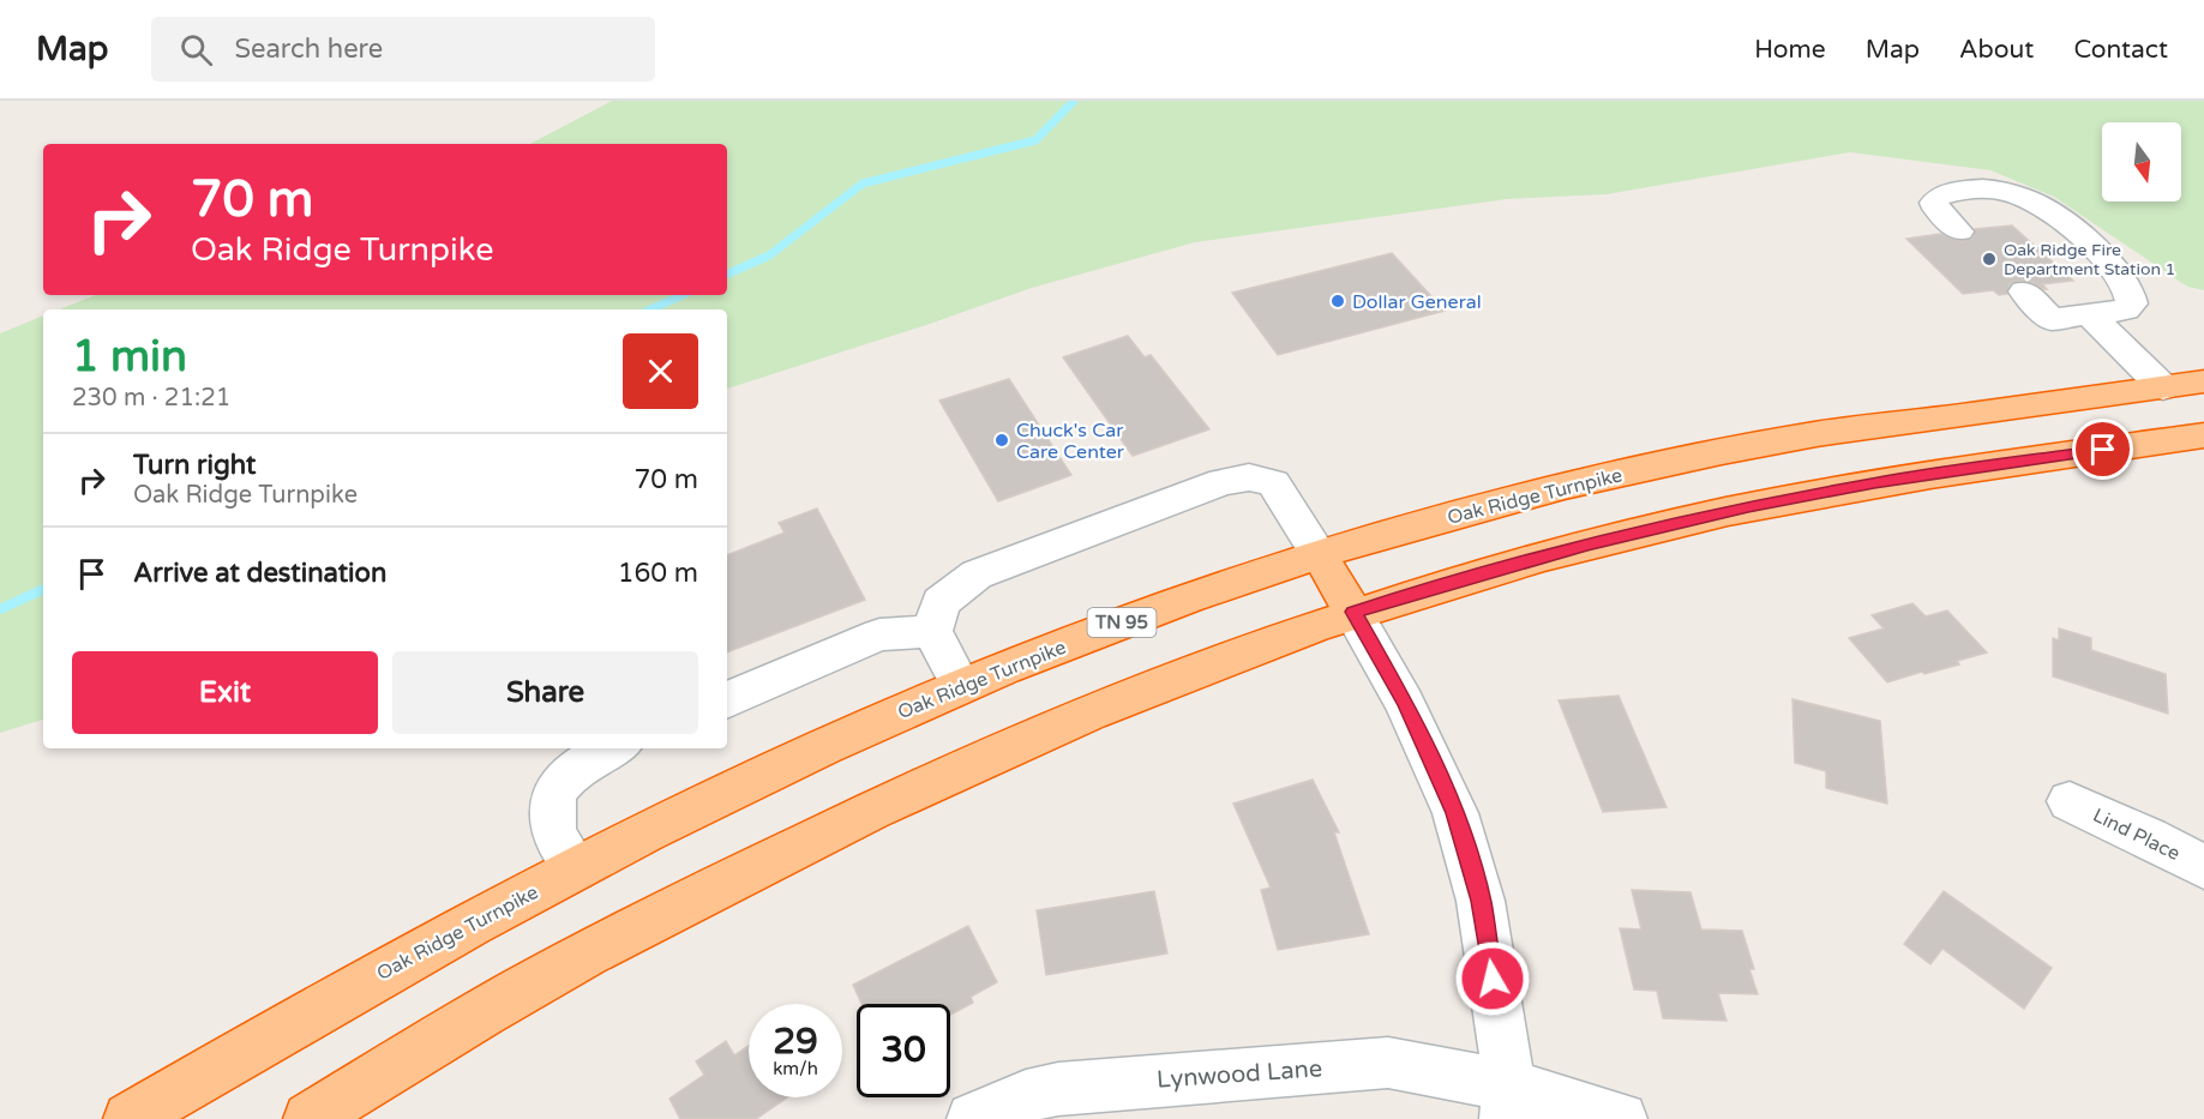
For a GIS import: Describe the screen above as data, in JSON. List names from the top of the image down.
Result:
{
  "streets": {
    "highway": ["Oak Ridge Turnpike", "TN 95"],
    "street": ["Lind Place", "Lynwood Lane"]
  },
  "places": ["Oak Ridge Fire Department Station 1", "Dollar General", "Chuck's Car Care Center"],
  "north": "bottom",
  "page": {
    "header": "Map",
    "search": "Search here",
    "nav": [
      "Home",
      "Map",
      "About",
      "Contact"
    ],
    "turn": ["70 m", "Oak Ridge Turnpike"],
    "heading": ["1 min", "230 m · 21:21"],
    "list": [
      {
        "name": "Turn right",
        "note": "Oak Ridge Turnpike",
        "value": "70 m"
      },
      {
        "name": "Arrive at destination",
        "value": "160 m"
      }
    ],
    "buttons": ["Exit", "Share"],
    "speed": "29 km/h",
    "limit": "30"
  }
}
